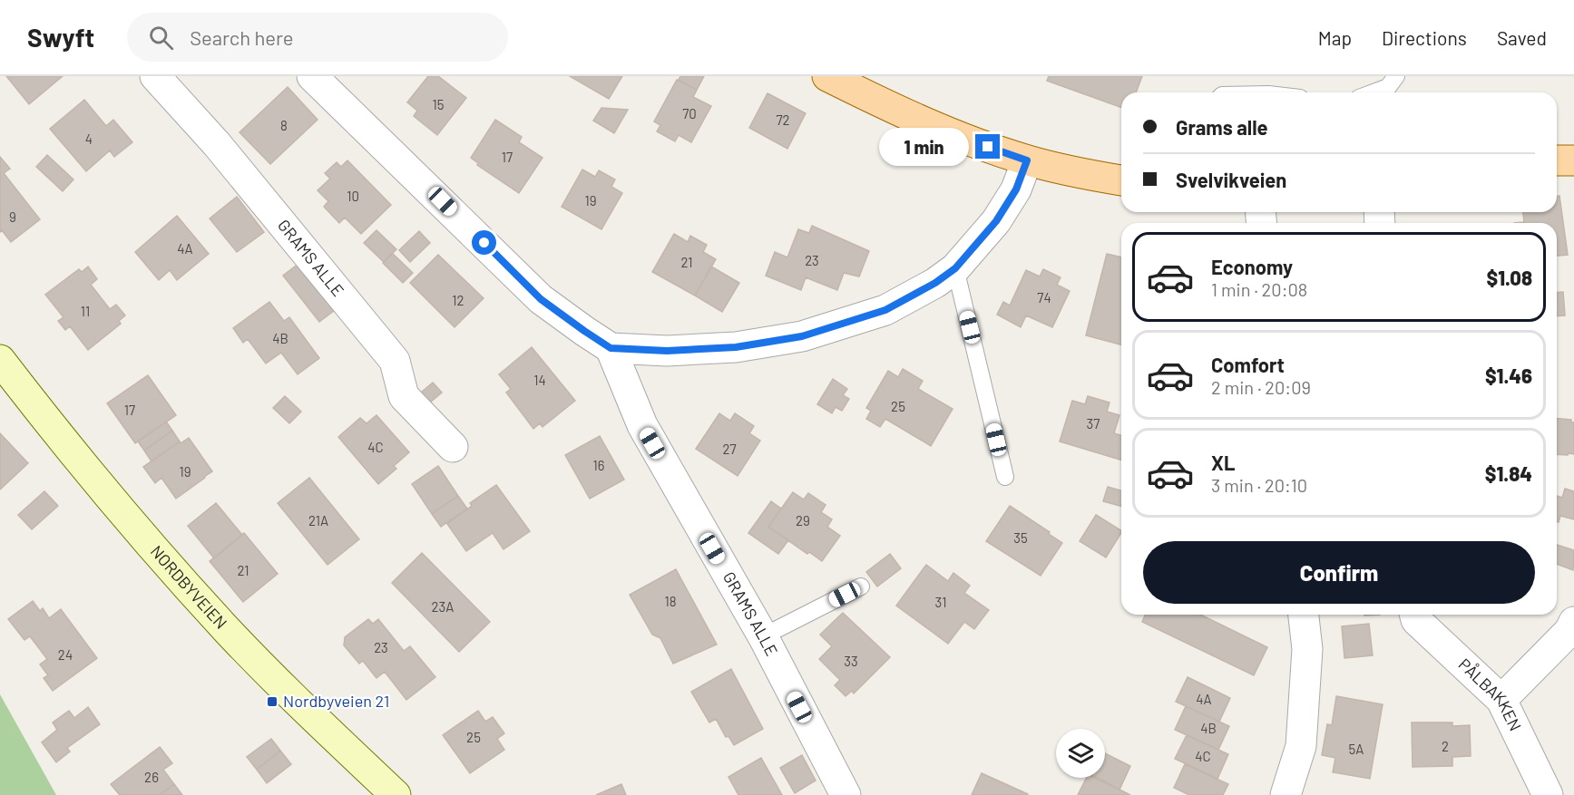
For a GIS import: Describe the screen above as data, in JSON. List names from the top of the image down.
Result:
{
  "streets": {
    "main road": ["NORDBYVEIEN"],
    "street": ["GRAMS ALLE", "PÅLBAKKEN"]
  },
  "places": {
    "transit": ["Nordbyveien 21"]
  },
  "house_numbers": [
    "15",
    "70",
    "72",
    "8",
    "4",
    "17",
    "10",
    "19",
    "9",
    "4A",
    "23",
    "21",
    "74",
    "12",
    "11",
    "4B",
    "14",
    "25",
    "17",
    "37",
    "4C",
    "27",
    "16",
    "19",
    "21A",
    "29",
    "35",
    "21",
    "18",
    "31",
    "23A",
    "23",
    "24",
    "33",
    "4A",
    "4B",
    "25",
    "2",
    "5A",
    "4C",
    "26"
  ],
  "page": {
    "header": "Swyft",
    "search": "Search here",
    "nav": ["Map", "Directions", "Saved"],
    "banner": ["Grams alle", "Svelvikveien"],
    "bubble": "1 min",
    "list": [
      {
        "name": "Economy",
        "note": "1 min · 20:08",
        "value": "$1.08"
      },
      {
        "name": "Comfort",
        "note": "2 min · 20:09",
        "value": "$1.46"
      },
      {
        "name": "XL",
        "note": "3 min · 20:10",
        "value": "$1.84"
      }
    ],
    "buttons": "Confirm"
  }
}
